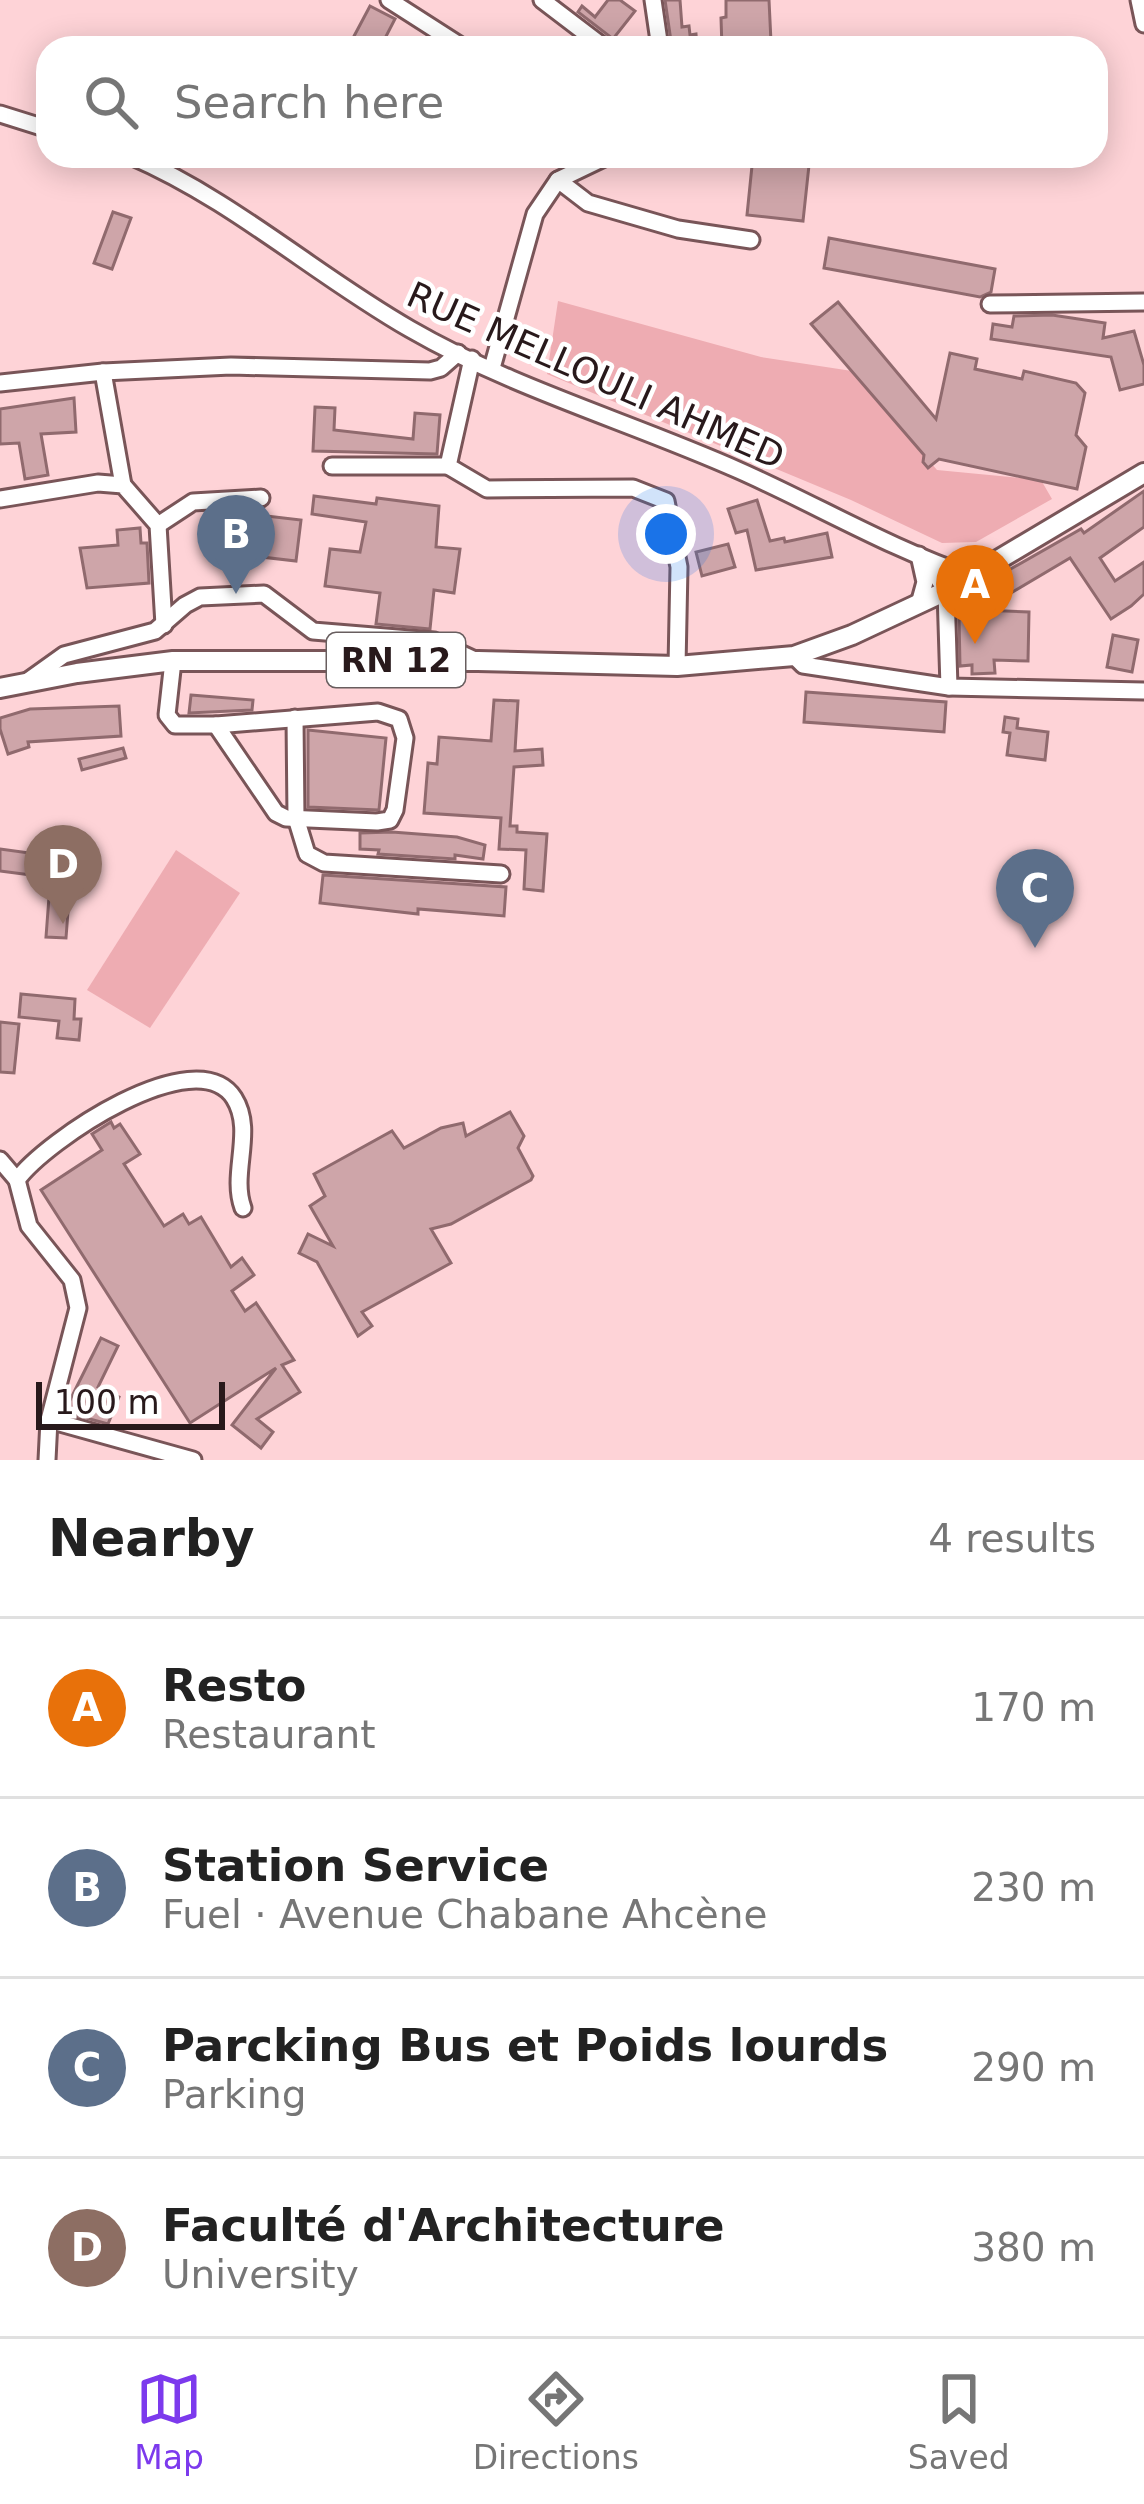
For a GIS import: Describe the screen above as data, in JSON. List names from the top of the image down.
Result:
{
  "streets": {
    "main road": ["RN 12"],
    "street": ["RUE MELLOULI AHMED"]
  },
  "crossings": [
    ["RUE MELLOULI AHMED", "RN 12"]
  ],
  "scale_bar": "100 m",
  "page": {
    "search": "Search here",
    "pins": [
      "B",
      "A",
      "D",
      "C"
    ],
    "scale": "100 m",
    "heading": ["Nearby", "4 results"],
    "list": [
      {
        "mark": "A",
        "name": "Resto",
        "note": "Restaurant",
        "value": "170 m"
      },
      {
        "mark": "B",
        "name": "Station Service",
        "note": "Fuel · Avenue Chabane Ahcène",
        "value": "230 m"
      },
      {
        "mark": "C",
        "name": "Parcking Bus et Poids lourds",
        "note": "Parking",
        "value": "290 m"
      },
      {
        "mark": "D",
        "name": "Faculté d'Architecture",
        "note": "University",
        "value": "380 m"
      }
    ],
    "nav": ["Map", "Directions", "Saved"]
  }
}
